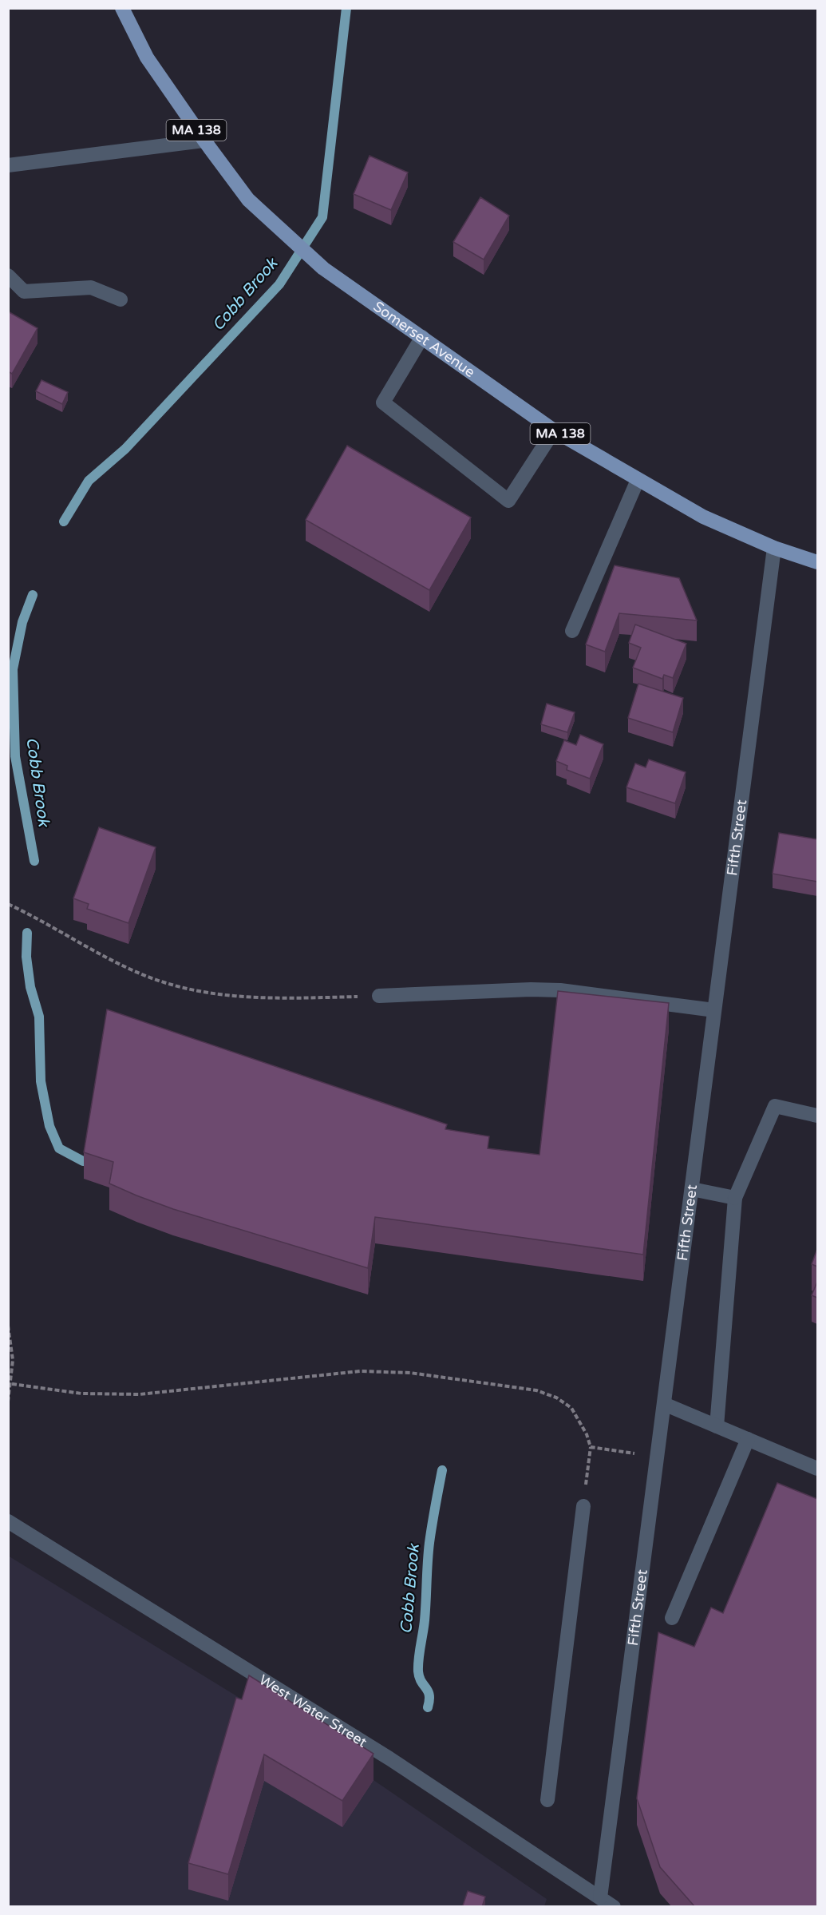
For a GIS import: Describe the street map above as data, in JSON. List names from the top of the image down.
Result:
{
  "streets": {
    "main road": ["MA 138", "Somerset Avenue"],
    "street": ["Fifth Street", "West Water Street"]
  },
  "crossings": [
    ["Somerset Avenue", "Fifth Street"],
    ["Fifth Street", "West Water Street"]
  ],
  "water": ["Cobb Brook"]
}
